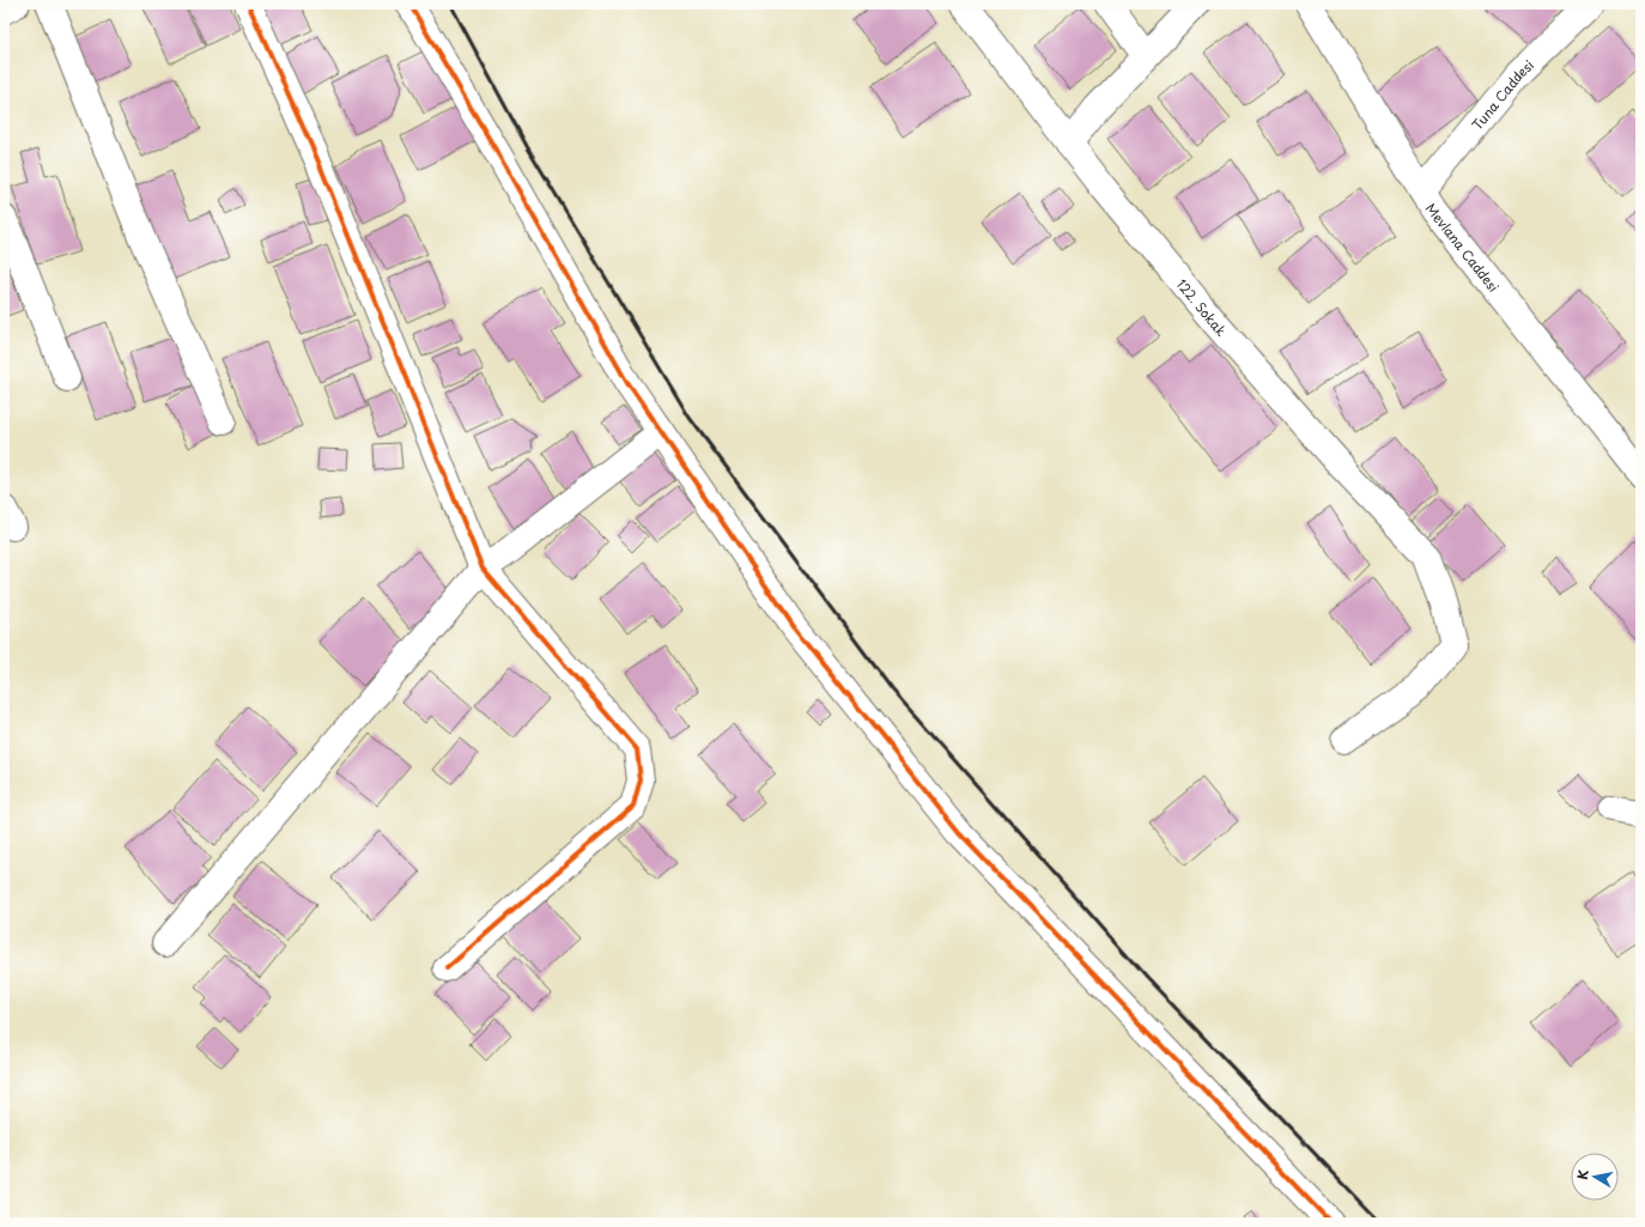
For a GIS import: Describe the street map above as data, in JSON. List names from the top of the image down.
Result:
{
  "streets": {
    "street": ["Tuna Caddesi", "Mevlana Caddesi", "122. Sokak"]
  },
  "crossings": [
    ["Tuna Caddesi", "Mevlana Caddesi"]
  ],
  "north": "left"
}
